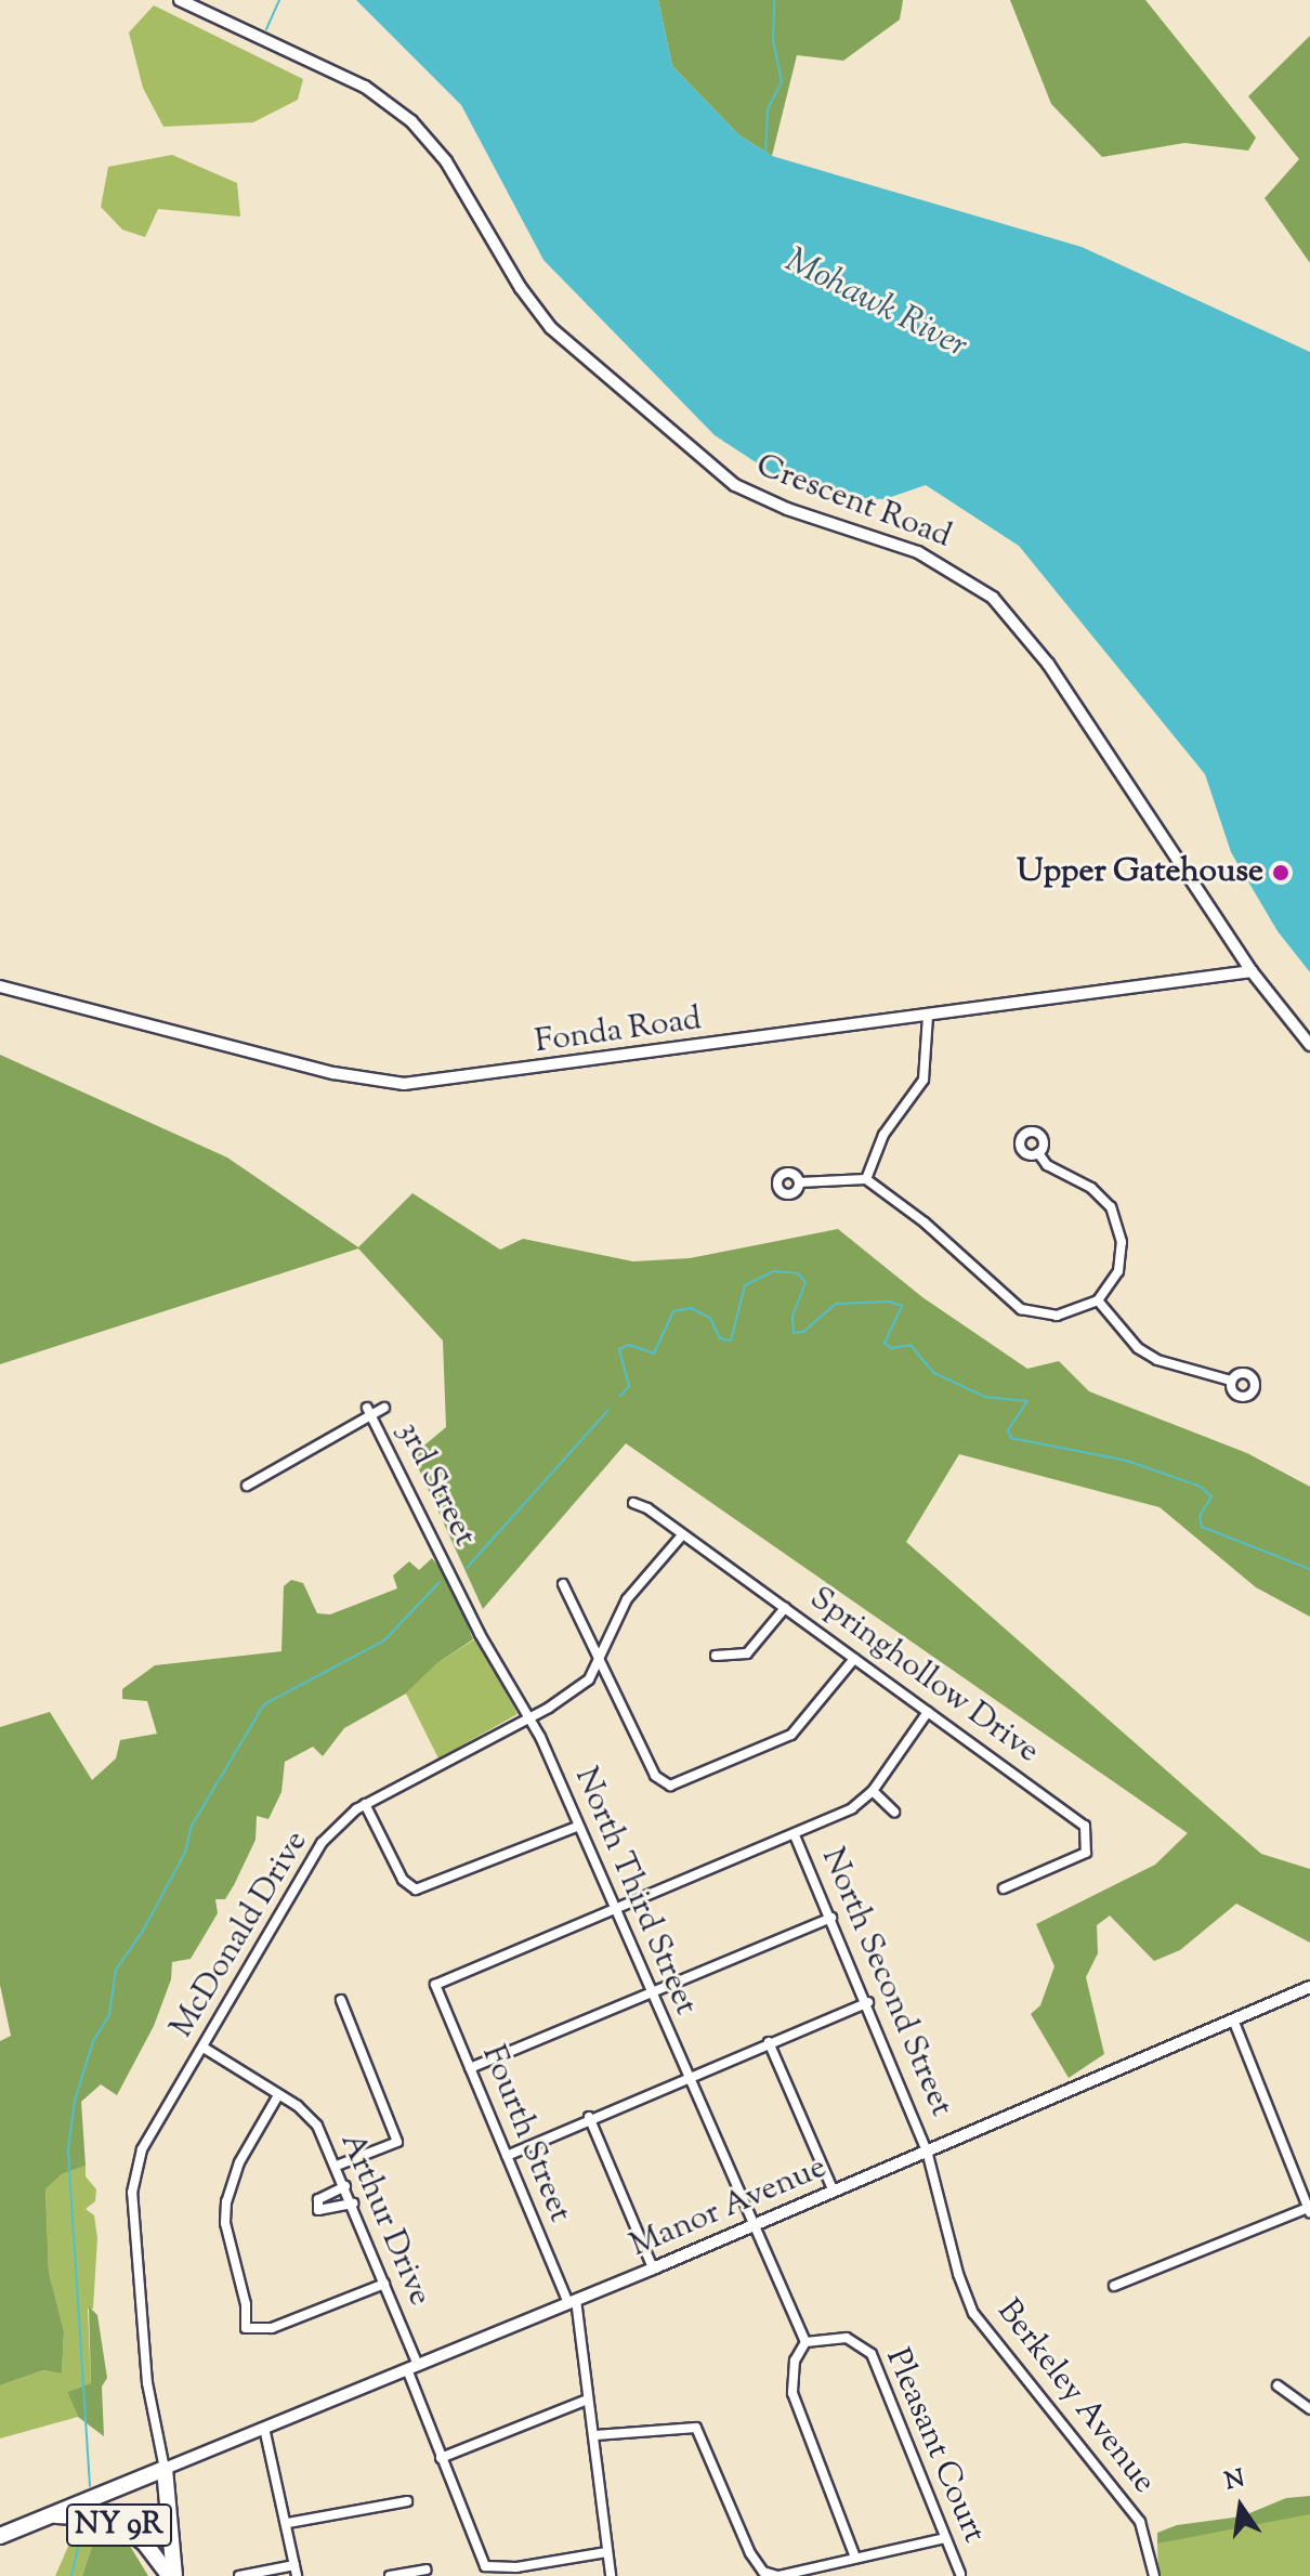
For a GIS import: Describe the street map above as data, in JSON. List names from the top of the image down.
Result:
{
  "streets": {
    "main road": ["NY 9R"],
    "street": [
      "Crescent Road",
      "Fonda Road",
      "3rd Street",
      "Springhollow Drive",
      "North Third Street",
      "McDonald Drive",
      "North Second Street",
      "Fourth Street",
      "Manor Avenue",
      "Arthur Drive",
      "Berkeley Avenue",
      "Pleasant Court"
    ]
  },
  "crossings": [
    ["Crescent Road", "Fonda Road"],
    ["3rd Street", "North Third Street"],
    ["Springhollow Drive", "McDonald Drive"],
    ["North Third Street", "McDonald Drive"],
    ["North Third Street", "Fourth Street"],
    ["North Third Street", "Manor Avenue"],
    ["North Third Street", "Pleasant Court"],
    ["McDonald Drive", "Manor Avenue"],
    ["McDonald Drive", "Arthur Drive"],
    ["McDonald Drive", "NY 9R"],
    ["North Second Street", "Manor Avenue"],
    ["North Second Street", "Berkeley Avenue"],
    ["Fourth Street", "Manor Avenue"],
    ["Fourth Street", "Arthur Drive"],
    ["Manor Avenue", "Arthur Drive"],
    ["Manor Avenue", "Berkeley Avenue"],
    ["Manor Avenue", "NY 9R"]
  ],
  "water": ["Mohawk River"],
  "places": ["Upper Gatehouse"],
  "north": "top"
}
